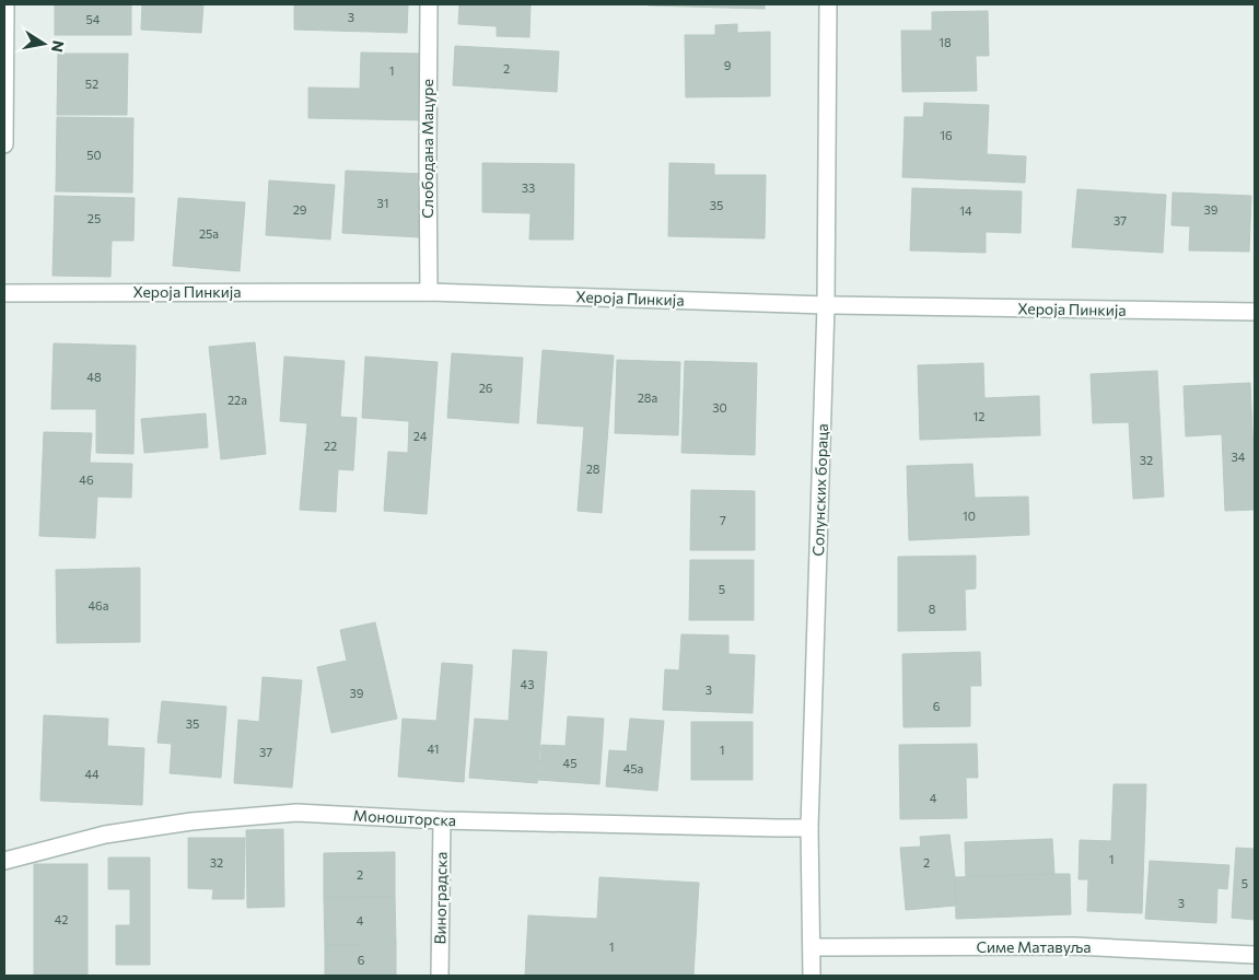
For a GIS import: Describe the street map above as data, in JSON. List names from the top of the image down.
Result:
{
  "streets": {
    "street": [
      "Слободана Мацуре",
      "Хероја Пинкија",
      "Солунских бораца",
      "Моношторска",
      "Виноградска",
      "Симе Матавуља"
    ]
  },
  "crossings": [
    ["Слободана Мацуре", "Хероја Пинкија"],
    ["Хероја Пинкија", "Солунских бораца"],
    ["Солунских бораца", "Моношторска"],
    ["Солунских бораца", "Симе Матавуља"],
    ["Моношторска", "Виноградска"]
  ],
  "house_numbers": [
    "3",
    "54",
    "18",
    "9",
    "2",
    "1",
    "52",
    "16",
    "50",
    "33",
    "31",
    "35",
    "29",
    "39",
    "14",
    "25",
    "37",
    "25a",
    "48",
    "26",
    "28a",
    "22a",
    "30",
    "12",
    "24",
    "22",
    "34",
    "32",
    "28",
    "46",
    "10",
    "7",
    "5",
    "46a",
    "8",
    "43",
    "3",
    "39",
    "6",
    "35",
    "41",
    "1",
    "37",
    "45",
    "45a",
    "44",
    "4",
    "1",
    "32",
    "2",
    "2",
    "5",
    "3",
    "42",
    "4",
    "1",
    "6"
  ],
  "north": "right"
}
